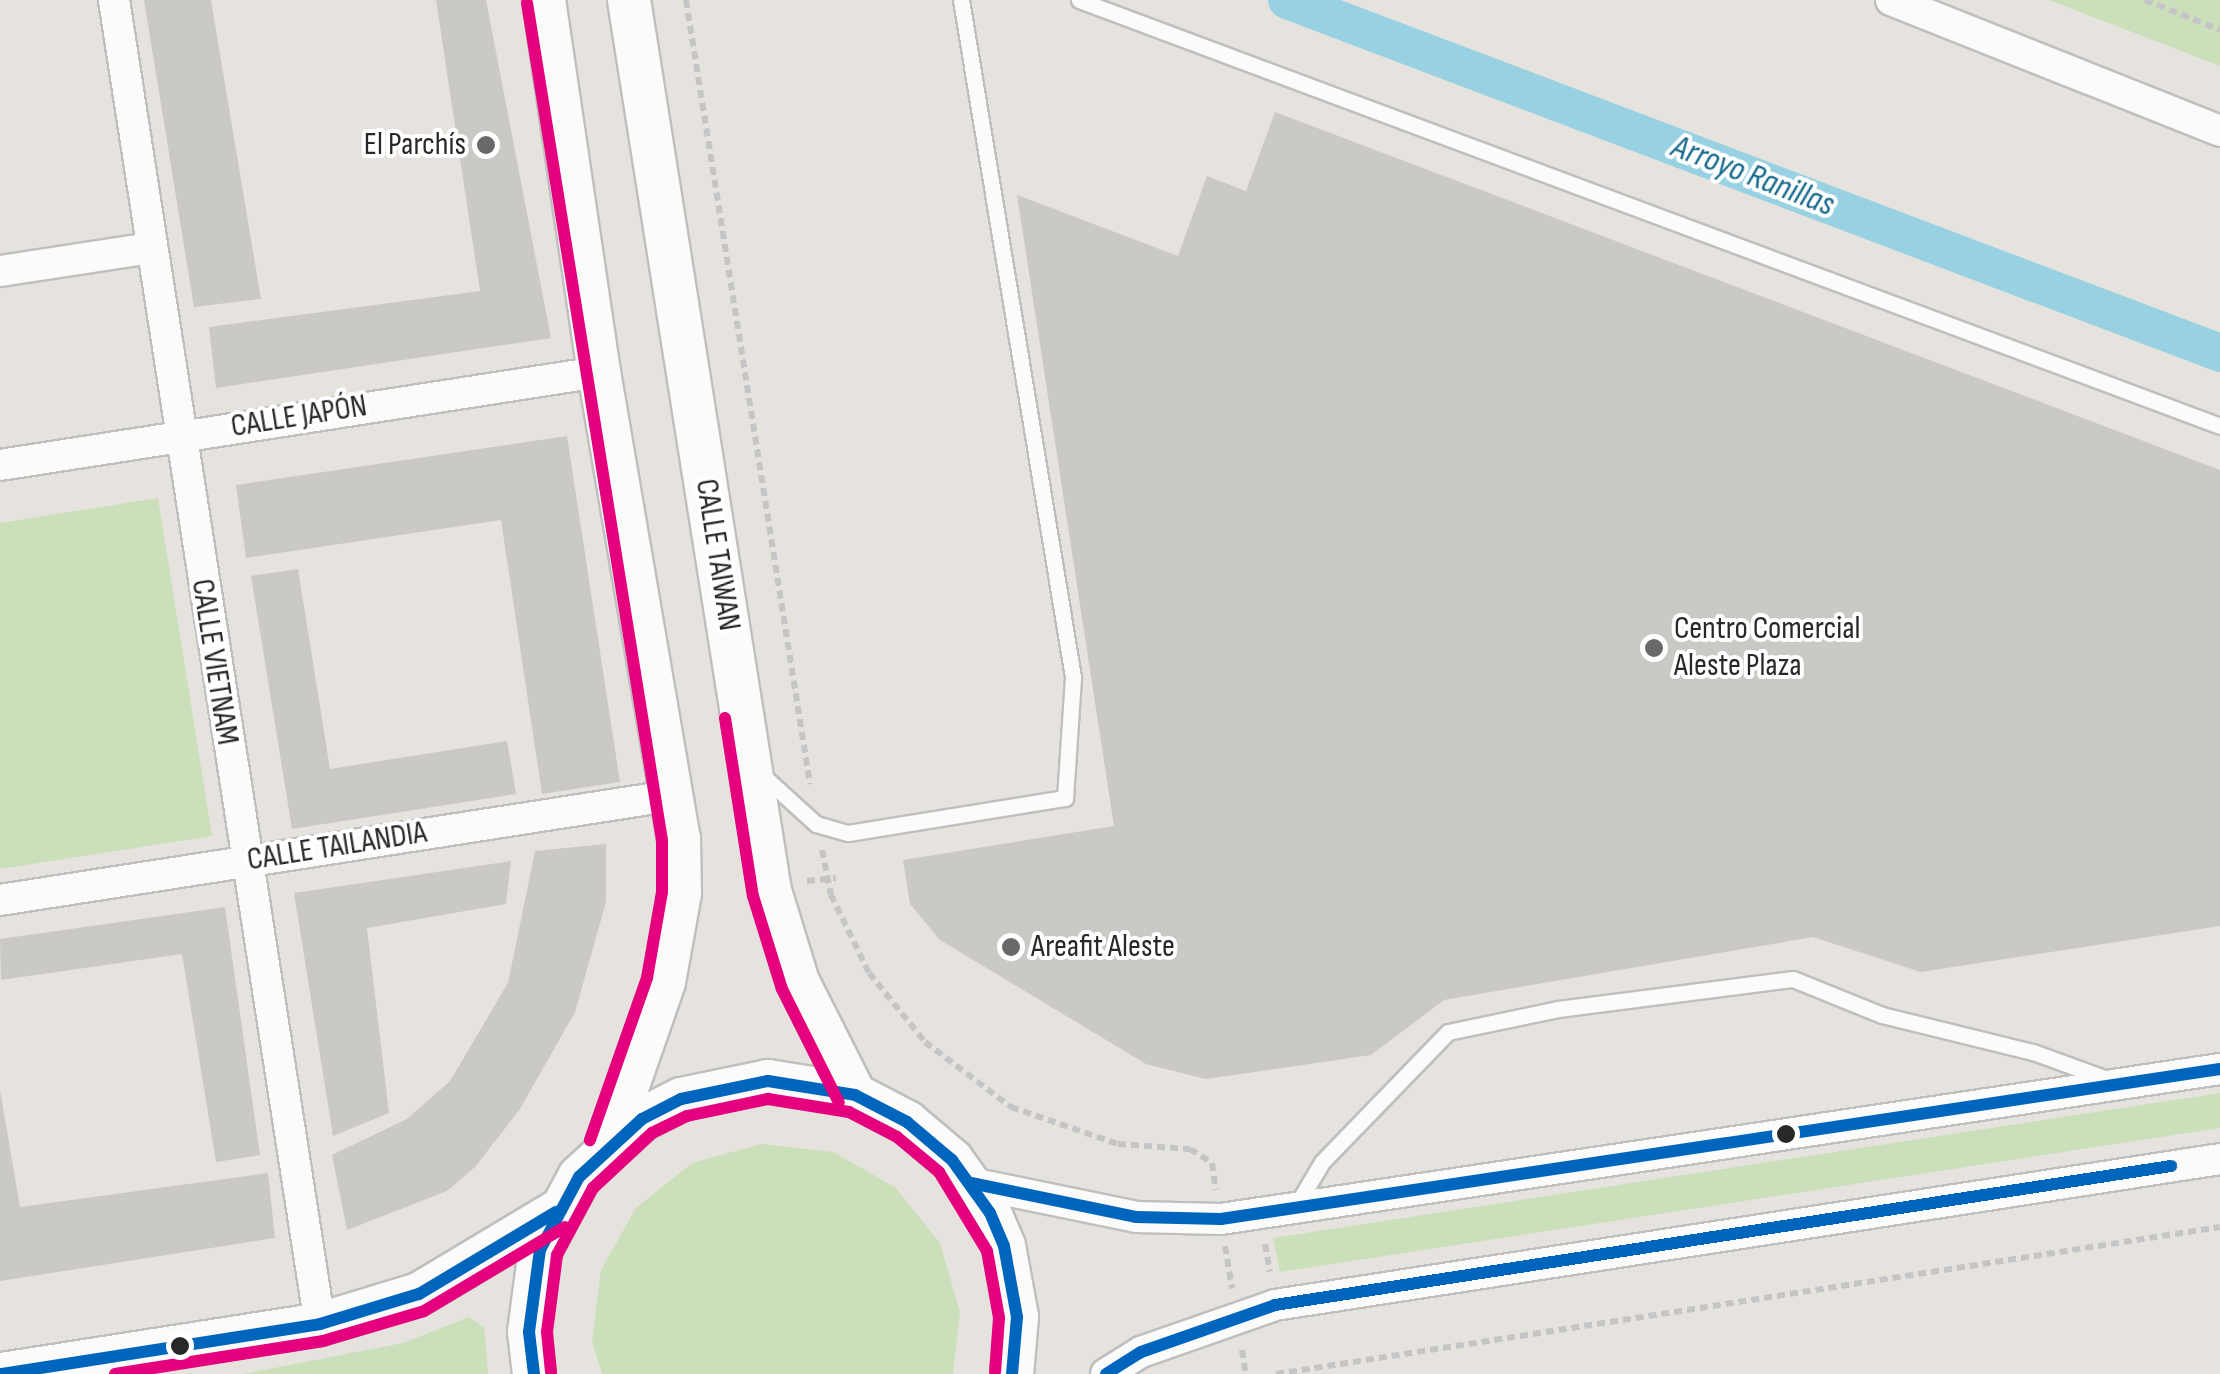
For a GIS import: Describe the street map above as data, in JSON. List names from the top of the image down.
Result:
{
  "streets": {
    "street": [
      "CALLE JAPÓN",
      "CALLE TAIWAN",
      "CALLE VIETNAM",
      "CALLE TAILANDIA"
    ]
  },
  "crossings": [
    ["CALLE JAPÓN", "CALLE VIETNAM"],
    ["CALLE VIETNAM", "CALLE TAILANDIA"]
  ],
  "water": ["Arroyo Ranillas"],
  "places": ["El Parchís", "Centro Comercial Aleste Plaza", "Areafit Aleste"]
}
